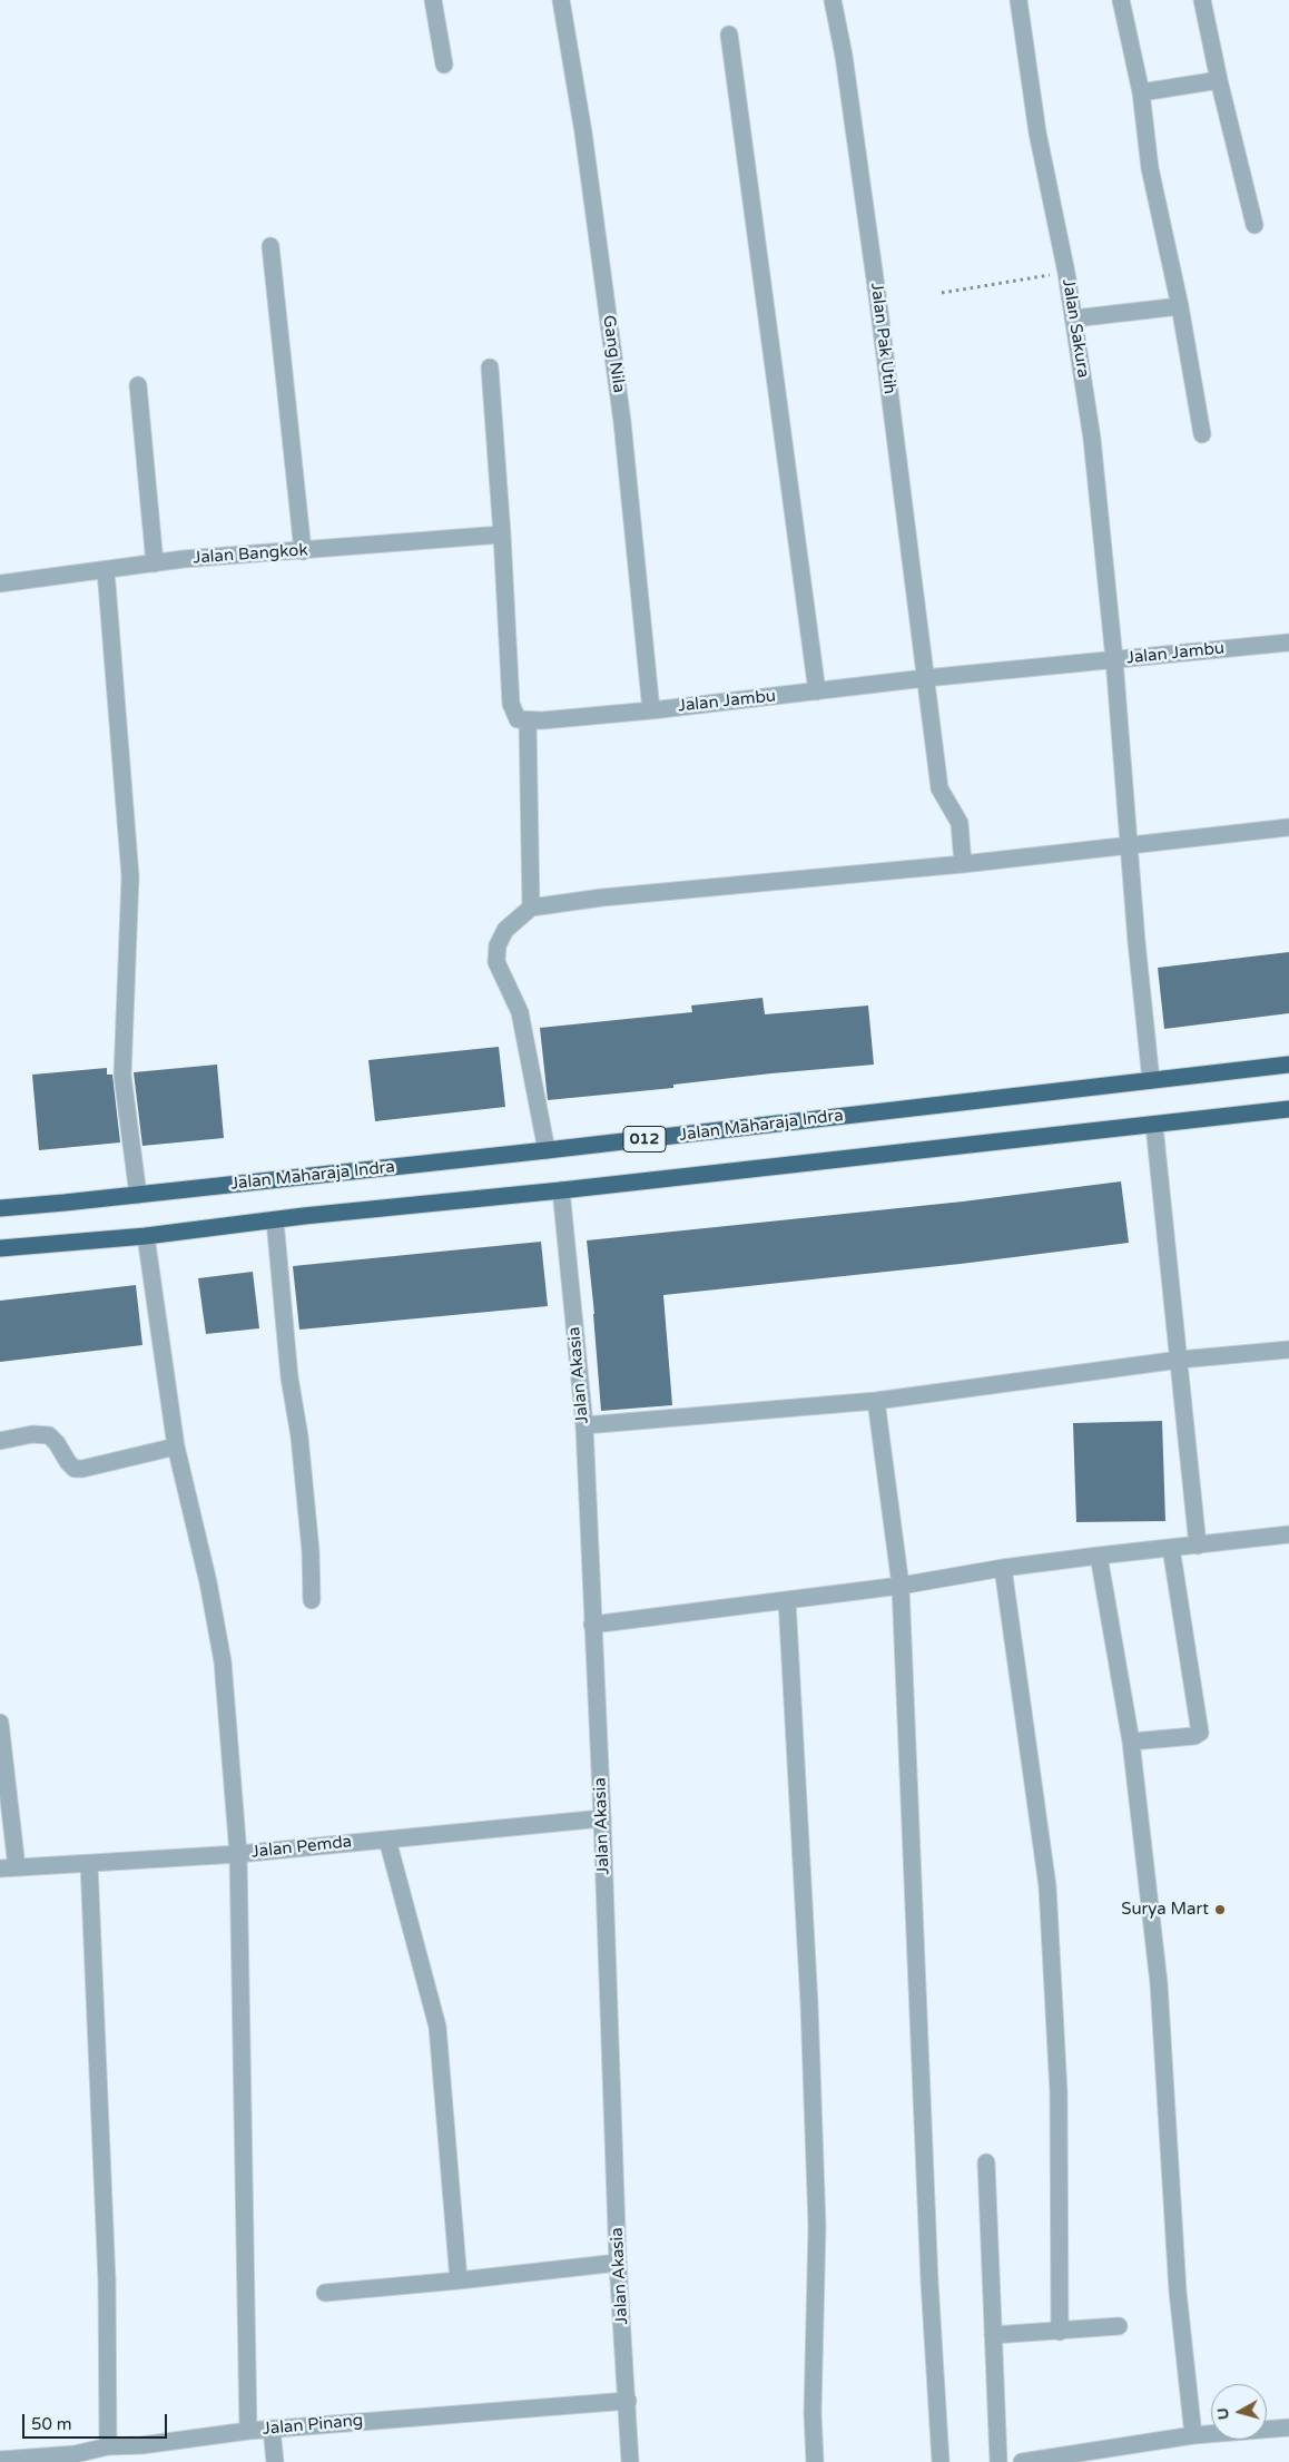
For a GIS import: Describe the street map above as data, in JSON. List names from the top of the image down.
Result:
{
  "streets": {
    "highway": ["Jalan Maharaja Indra", "012"],
    "street": [
      "Jalan Sakura",
      "Jalan Pak Utih",
      "Gang Nila",
      "Jalan Bangkok",
      "Jalan Jambu",
      "Jalan Akasia",
      "Jalan Pemda",
      "Jalan Pinang"
    ]
  },
  "crossings": [
    ["Jalan Sakura", "Jalan Jambu"],
    ["Jalan Sakura", "Jalan Maharaja Indra"],
    ["Jalan Pak Utih", "Jalan Jambu"],
    ["Gang Nila", "Jalan Jambu"],
    ["Jalan Akasia", "Jalan Pemda"],
    ["Jalan Akasia", "Jalan Pinang"]
  ],
  "places": ["Surya Mart"],
  "scale_bar": "50 m",
  "north": "left"
}
